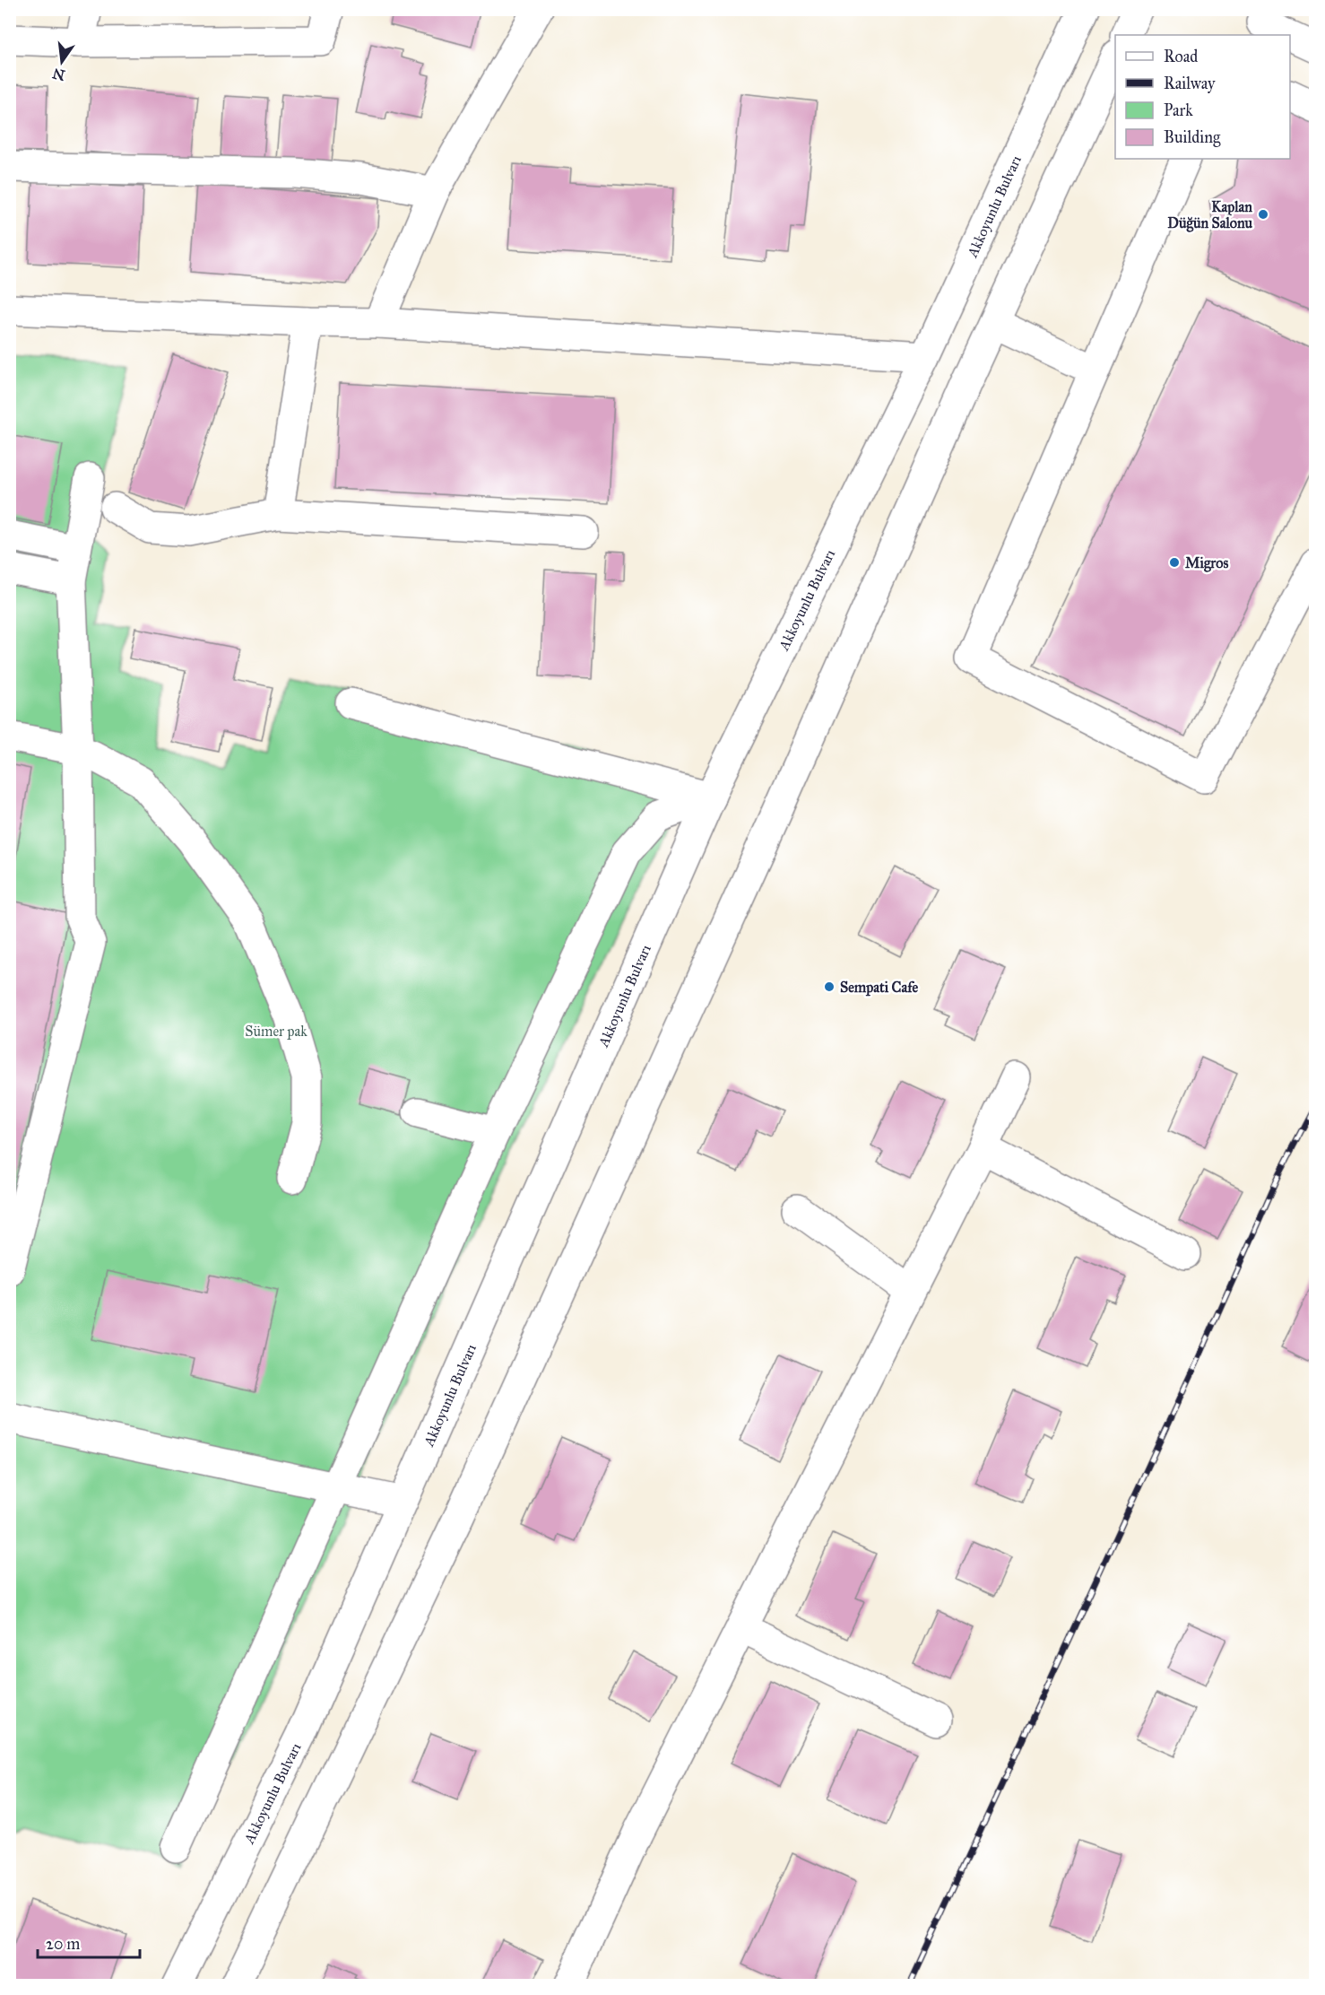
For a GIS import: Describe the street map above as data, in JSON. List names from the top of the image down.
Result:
{
  "streets": {
    "main road": ["Akkoyunlu Bulvarı"]
  },
  "parks": ["Sümer pak"],
  "places": ["Kaplan Düğün Salonu", "Migros", "Sempati Cafe"],
  "legend": [
    "Road",
    "Railway",
    "Park",
    "Building"
  ],
  "scale_bar": "20 m",
  "north": "bottom"
}
